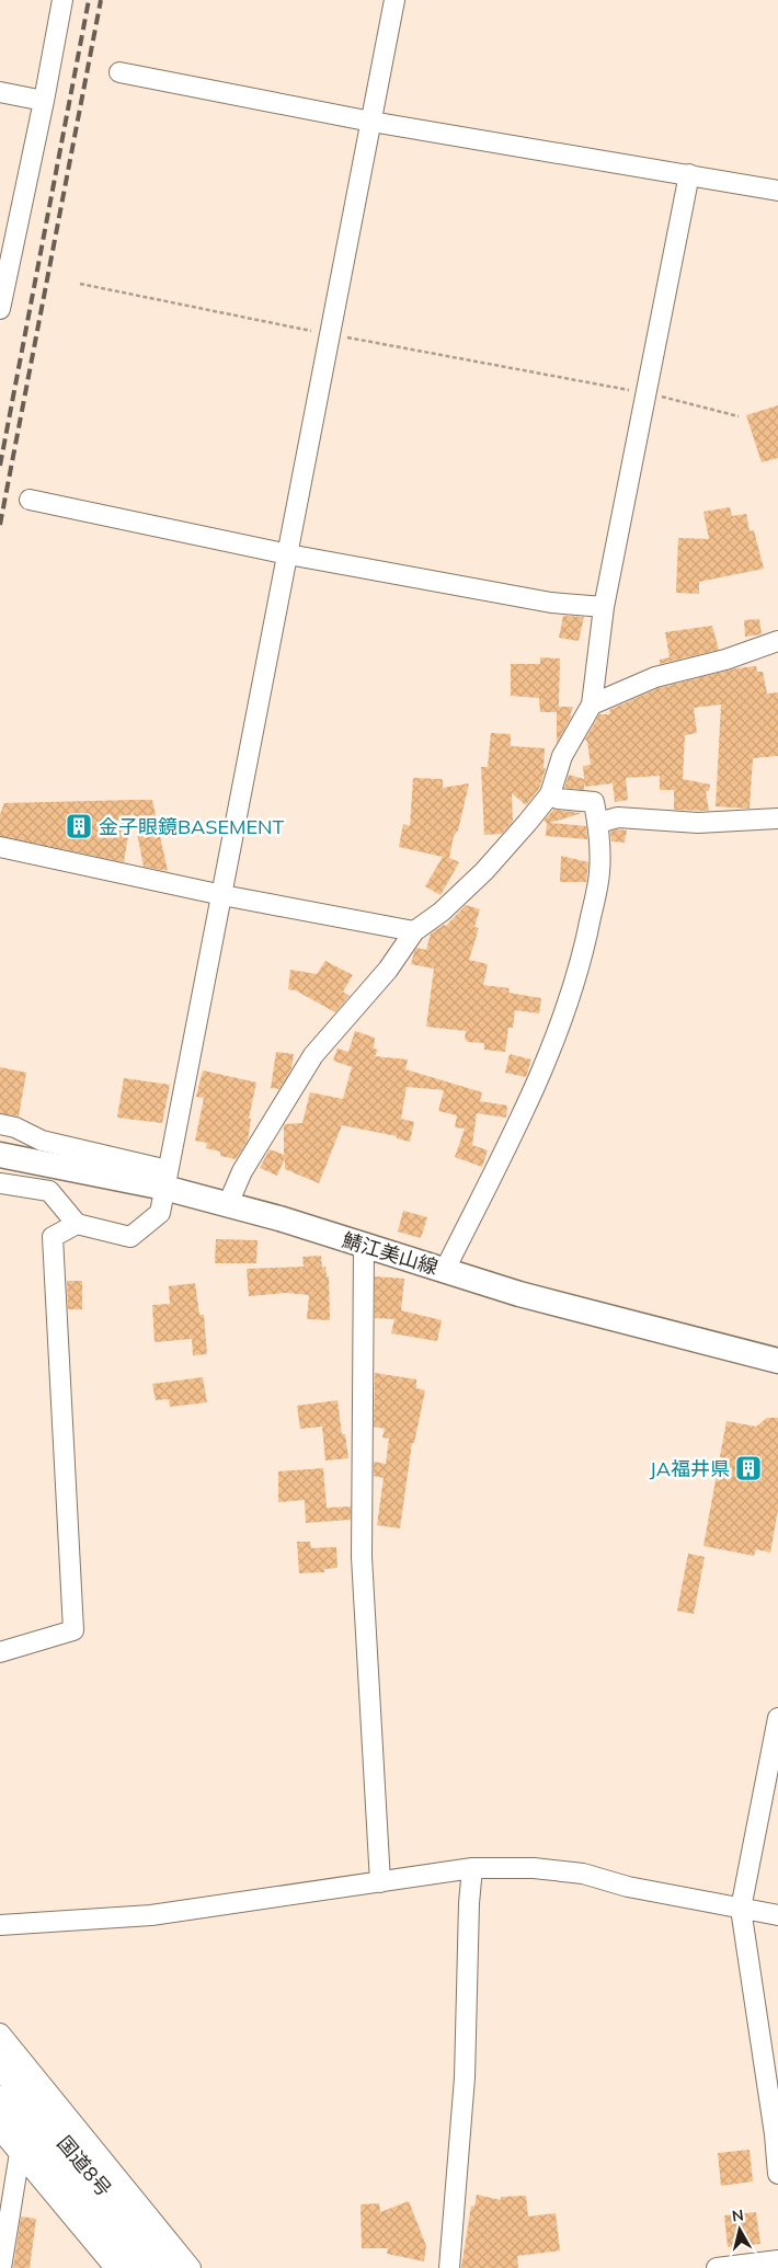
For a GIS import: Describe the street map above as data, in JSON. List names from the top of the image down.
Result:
{
  "streets": {
    "highway": ["国道8号"],
    "main road": ["鯖江美山線"]
  },
  "places": {
    "building": ["金子眼鏡BASEMENT", "JA福井県"]
  },
  "north": "top"
}
